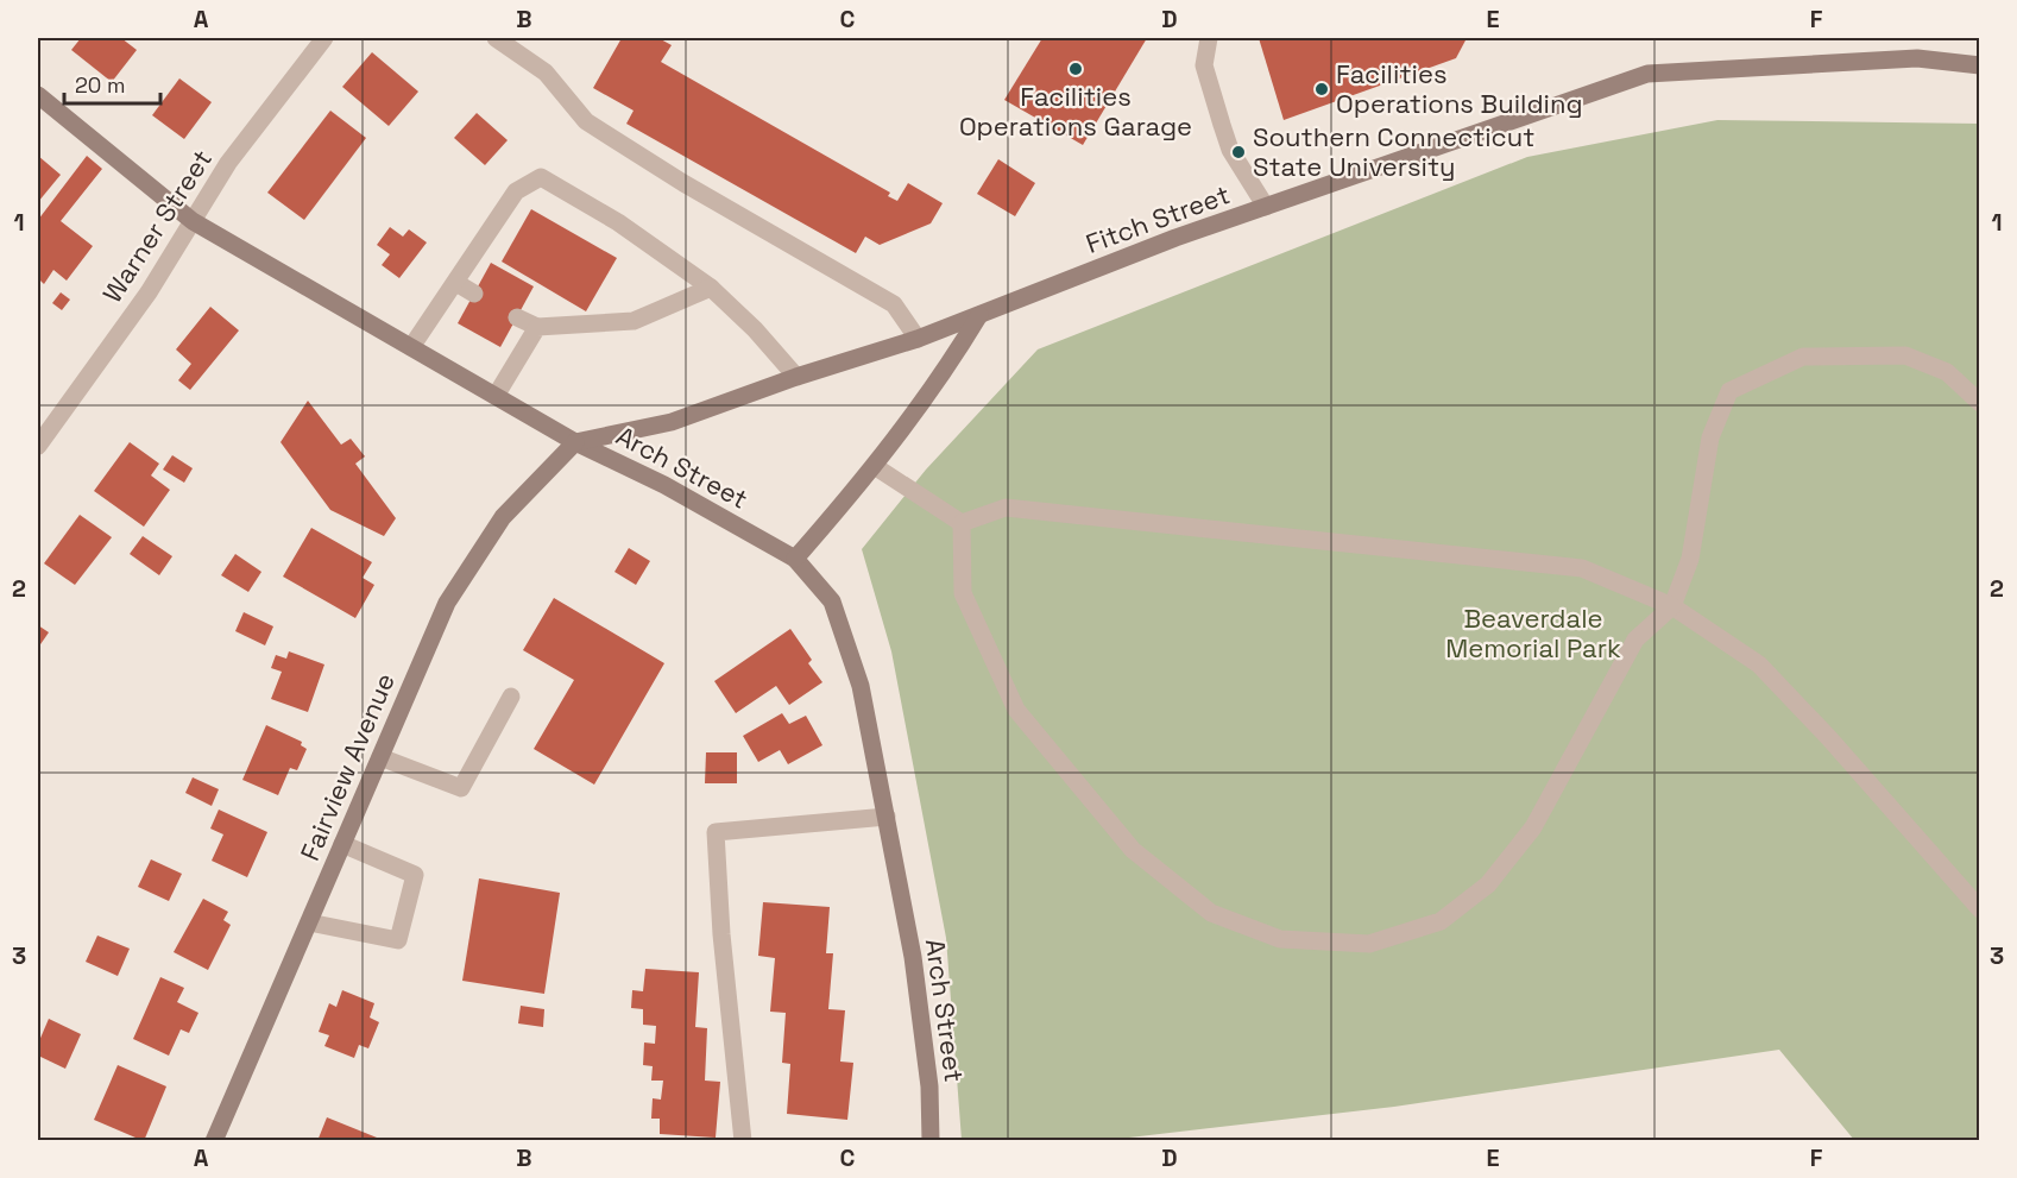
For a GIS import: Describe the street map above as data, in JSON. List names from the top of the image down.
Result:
{
  "streets": {
    "main road": ["Fitch Street", "Arch Street", "Fairview Avenue"],
    "street": ["Warner Street"]
  },
  "crossings": [
    ["Fitch Street", "Arch Street"],
    ["Fitch Street", "Fairview Avenue"],
    ["Warner Street", "Arch Street"],
    ["Arch Street", "Fairview Avenue"]
  ],
  "parks": ["Beaverdale Memorial Park"],
  "places": ["Facilities Operations Garage", "Facilities Operations Building", "Southern Connecticut State University"],
  "scale_bar": "20 m",
  "grid": {
    "columns": [
      "A",
      "B",
      "C",
      "D",
      "E",
      "F"
    ],
    "rows": ["1", "2", "3"]
  }
}
